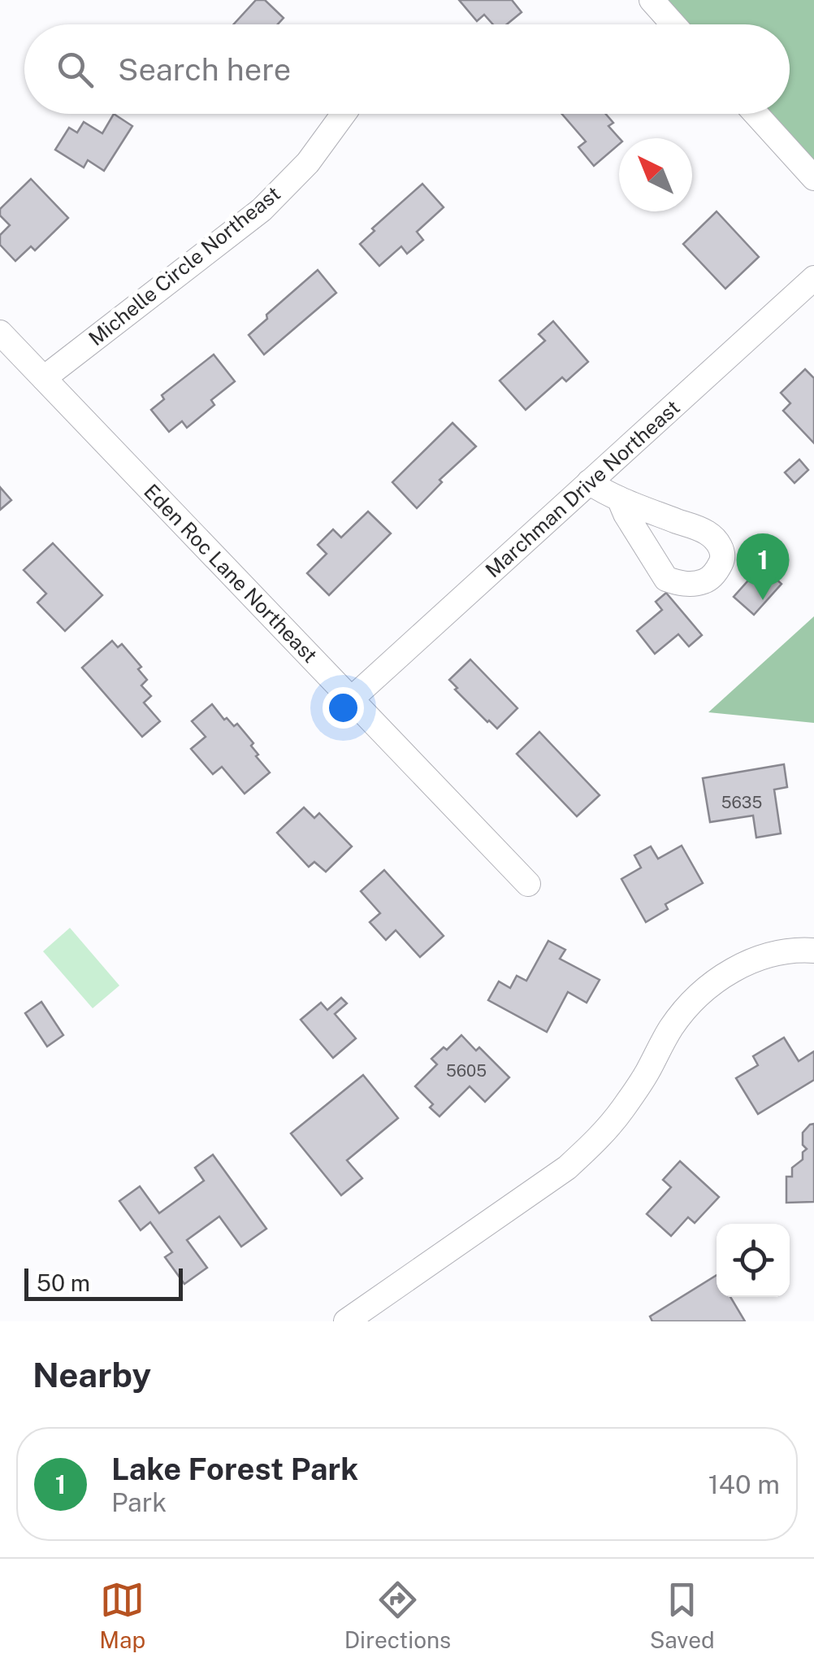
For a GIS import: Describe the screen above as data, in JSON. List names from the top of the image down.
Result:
{
  "streets": {
    "street": ["Michelle Circle Northeast", "Marchman Drive Northeast", "Eden Roc Lane Northeast"]
  },
  "crossings": [
    ["Michelle Circle Northeast", "Eden Roc Lane Northeast"],
    ["Marchman Drive Northeast", "Eden Roc Lane Northeast"]
  ],
  "house_numbers": ["5635", "5605"],
  "scale_bar": "50 m",
  "north": "top left",
  "page": {
    "search": "Search here",
    "pins": "1",
    "scale": "50 m",
    "heading": "Nearby",
    "list": [
      {
        "mark": "1",
        "name": "Lake Forest Park",
        "note": "Park",
        "value": "140 m"
      }
    ],
    "nav": ["Map", "Directions", "Saved"]
  }
}
